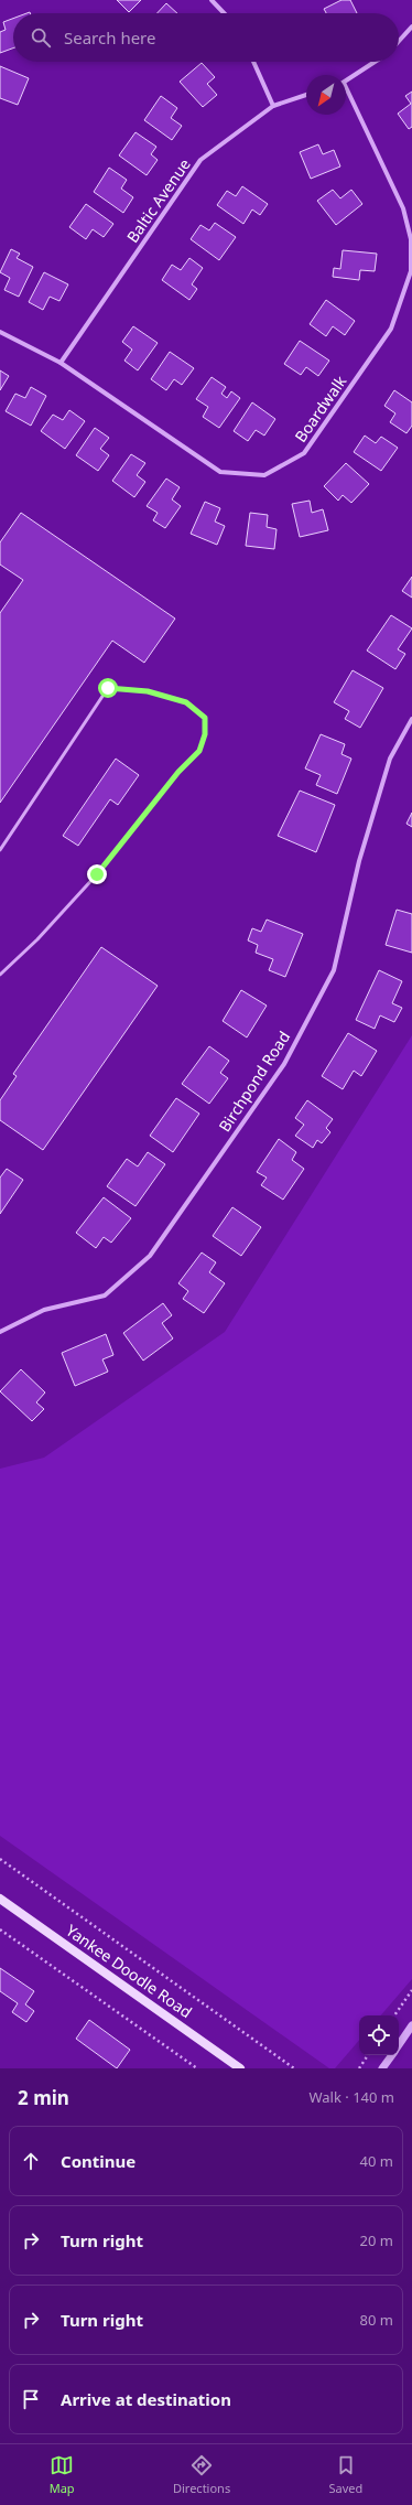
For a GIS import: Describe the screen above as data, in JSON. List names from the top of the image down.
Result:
{
  "streets": {
    "main road": ["Yankee Doodle Road"],
    "street": ["Baltic Avenue", "Boardwalk", "Birchpond Road"]
  },
  "crossings": [
    ["Baltic Avenue", "Boardwalk"]
  ],
  "north": "bottom left",
  "page": {
    "search": "Search here",
    "heading": ["2 min", "Walk · 140 m"],
    "list": [
      ["Continue", "40 m"],
      ["Turn right", "20 m"],
      ["Turn right", "80 m"],
      "Arrive at destination"
    ],
    "nav": ["Map", "Directions", "Saved"]
  }
}
